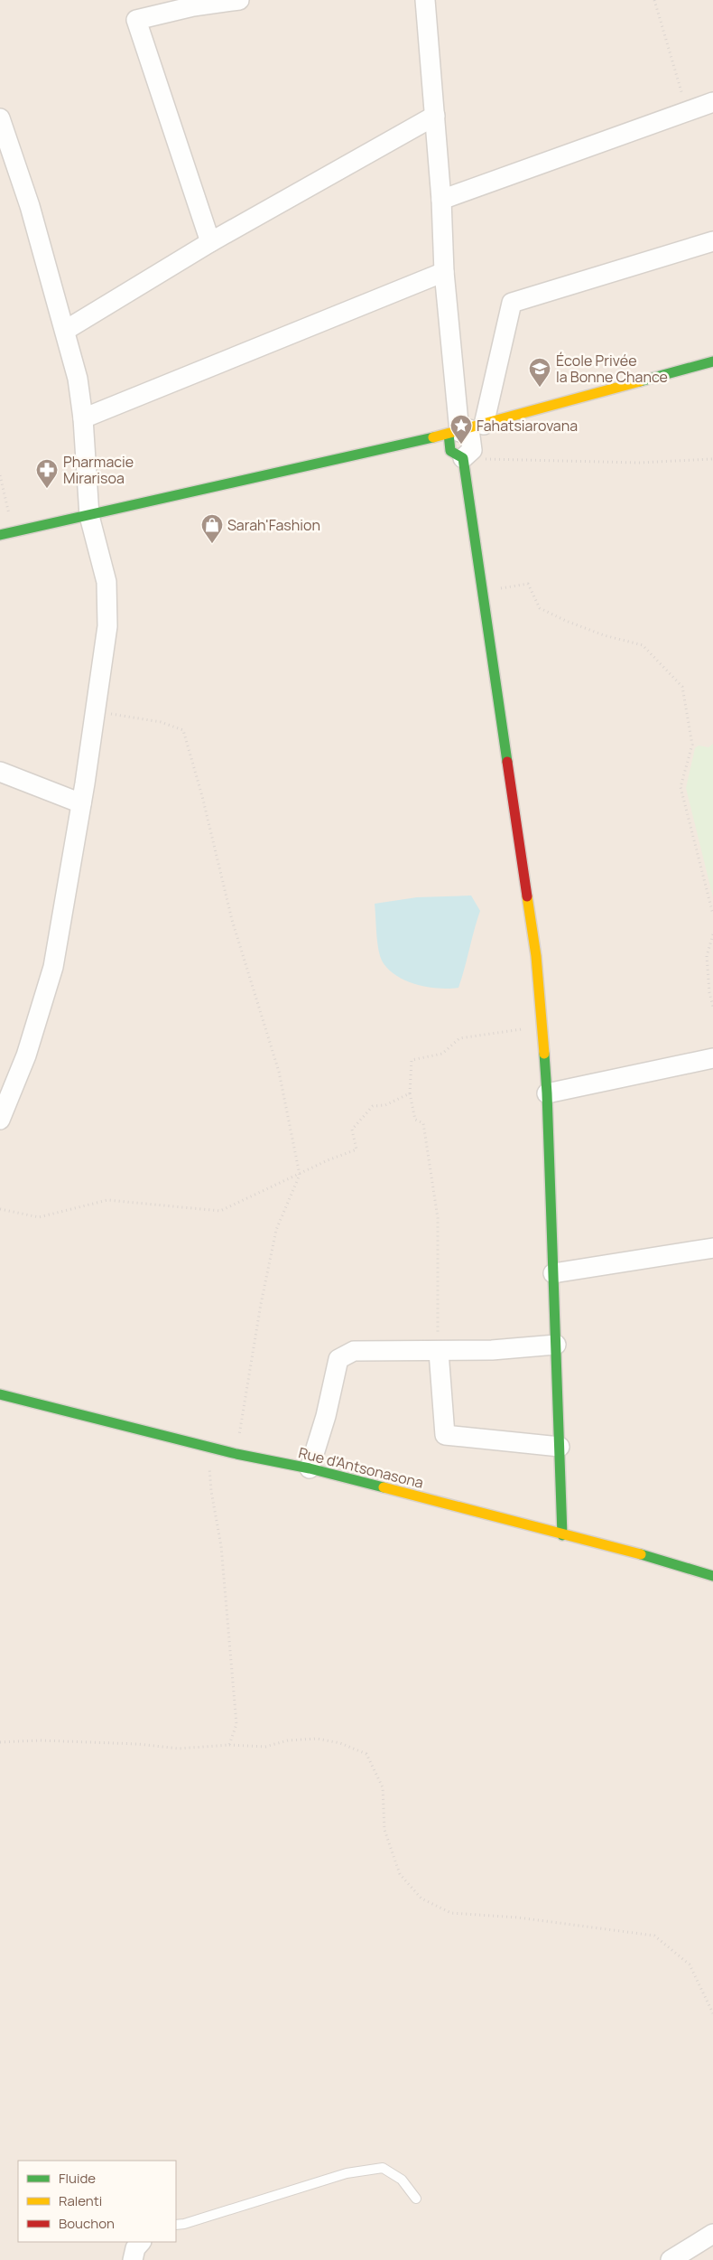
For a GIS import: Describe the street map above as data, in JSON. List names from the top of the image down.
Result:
{
  "streets": {
    "street": ["Rue d'Antsonasona"]
  },
  "places": {
    "school or university": ["École Privée la Bonne Chance"],
    "place": ["Fahatsiarovana"],
    "pharmacy": ["Pharmacie Mirarisoa"],
    "shop": ["Sarah'Fashion"]
  },
  "legend": ["Fluide", "Ralenti", "Bouchon"]
}
